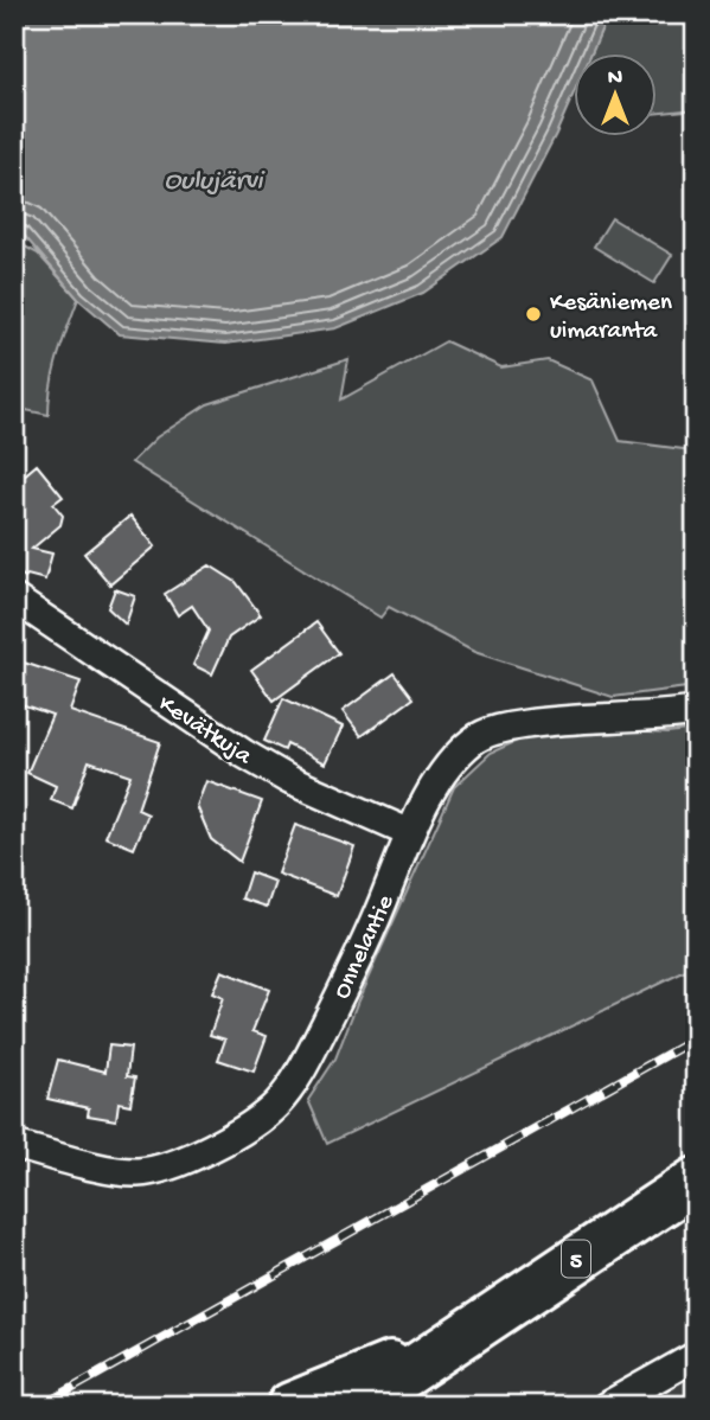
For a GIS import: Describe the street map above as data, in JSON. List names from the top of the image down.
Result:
{
  "streets": {
    "highway": ["5"],
    "street": ["Kevätkuja", "Onnelantie"]
  },
  "crossings": [
    ["Kevätkuja", "Onnelantie"]
  ],
  "water": ["Oulujärvi"],
  "places": ["Kesäniemen uimaranta"],
  "north": "top"
}
